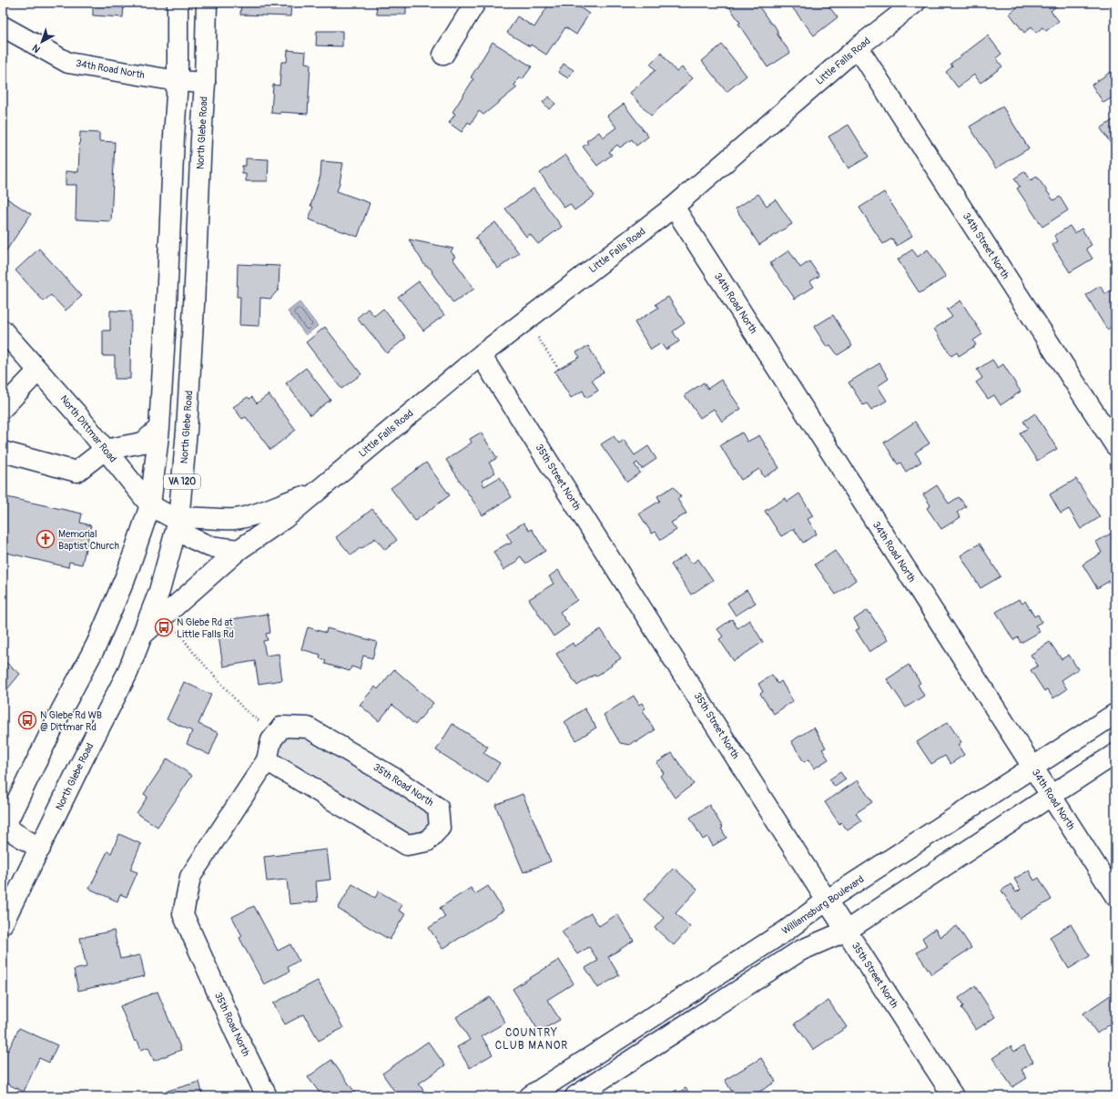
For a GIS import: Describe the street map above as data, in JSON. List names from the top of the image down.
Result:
{
  "streets": {
    "street": [
      "Little Falls Road",
      "34th Road North",
      "North Glebe Road",
      "34th Street North",
      "North Dittmar Road",
      "35th Street North",
      "VA 120",
      "35th Road North",
      "Williamsburg Boulevard"
    ]
  },
  "crossings": [
    ["Little Falls Road", "34th Road North"],
    ["Little Falls Road", "North Glebe Road"],
    ["Little Falls Road", "34th Street North"],
    ["Little Falls Road", "North Dittmar Road"],
    ["Little Falls Road", "35th Street North"],
    ["34th Road North", "North Glebe Road"],
    ["34th Road North", "VA 120"],
    ["34th Road North", "Williamsburg Boulevard"],
    ["North Glebe Road", "North Dittmar Road"],
    ["North Dittmar Road", "VA 120"],
    ["35th Street North", "Williamsburg Boulevard"]
  ],
  "districts": ["COUNTRY CLUB MANOR"],
  "places": {
    "church": ["Memorial Baptist Church"],
    "bus stop": ["N Glebe Rd at Little Falls Rd", "N Glebe Rd WB @ Dittmar Rd"]
  },
  "north": "bottom left"
}
